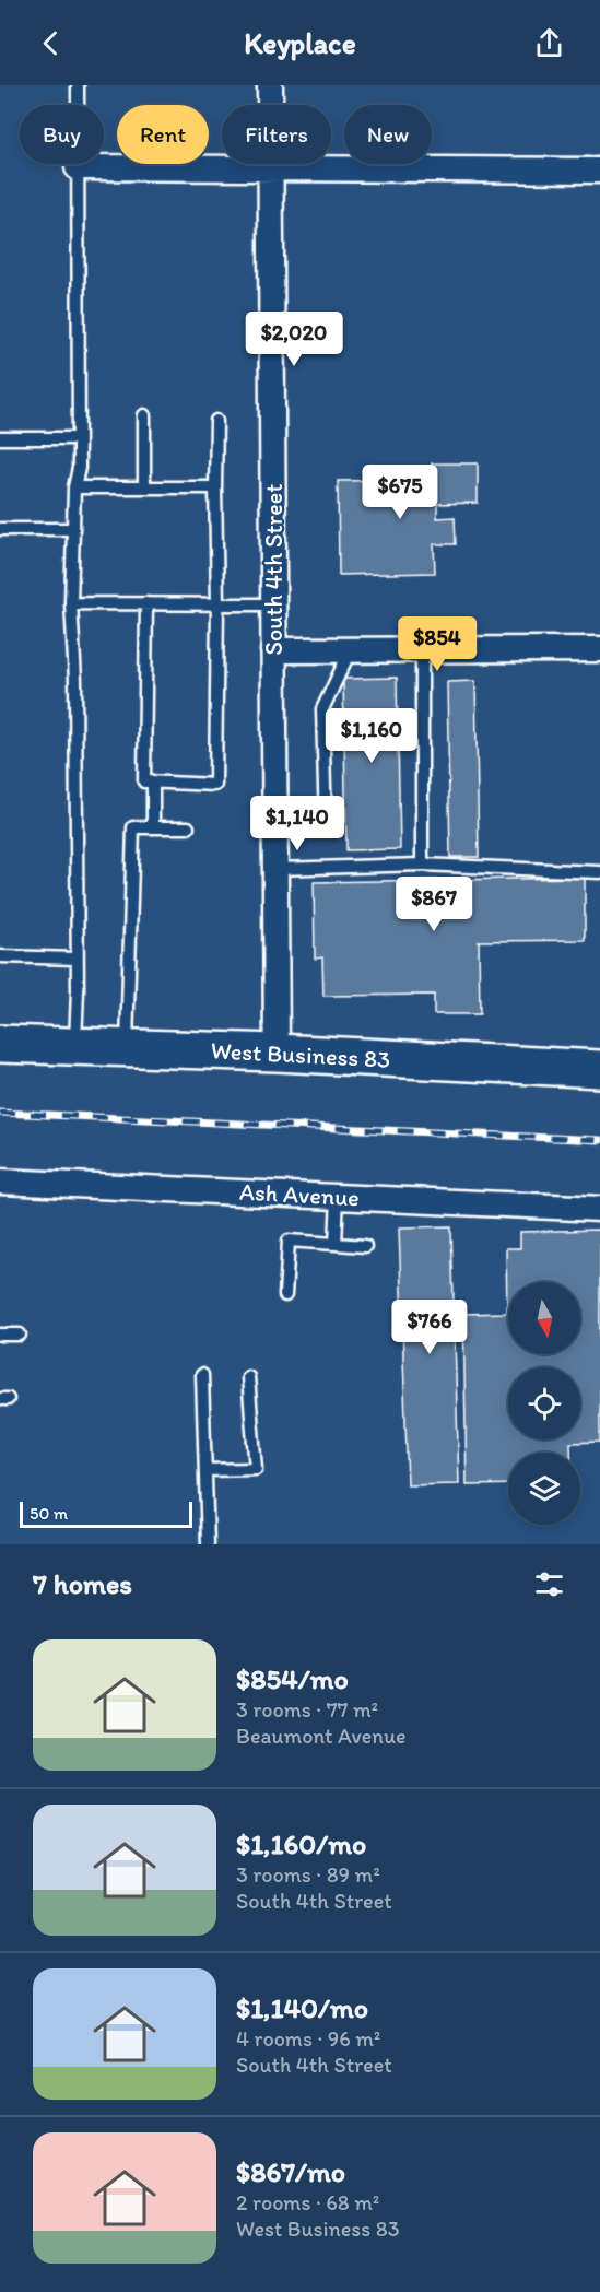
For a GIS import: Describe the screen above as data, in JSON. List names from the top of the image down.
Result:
{
  "streets": {
    "main road": ["West Business 83"],
    "street": ["South 4th Street", "Ash Avenue"]
  },
  "crossings": [
    ["South 4th Street", "West Business 83"]
  ],
  "scale_bar": "50 m",
  "north": "bottom",
  "page": {
    "header": "Keyplace",
    "chip": [
      "Buy",
      "Rent",
      "Filters",
      "New"
    ],
    "price": [
      "$2,020",
      "$675",
      "$854",
      "$1,160",
      "$1,140",
      "$867",
      "$766"
    ],
    "scale": "50 m",
    "heading": "7 homes",
    "list": [
      {
        "name": "$854/mo",
        "note": "3 rooms · 77 m² · Beaumont Avenue"
      },
      {
        "name": "$1,160/mo",
        "note": "3 rooms · 89 m² · South 4th Street"
      },
      {
        "name": "$1,140/mo",
        "note": "4 rooms · 96 m² · South 4th Street"
      },
      {
        "name": "$867/mo",
        "note": "2 rooms · 68 m² · West Business 83"
      }
    ]
  }
}
